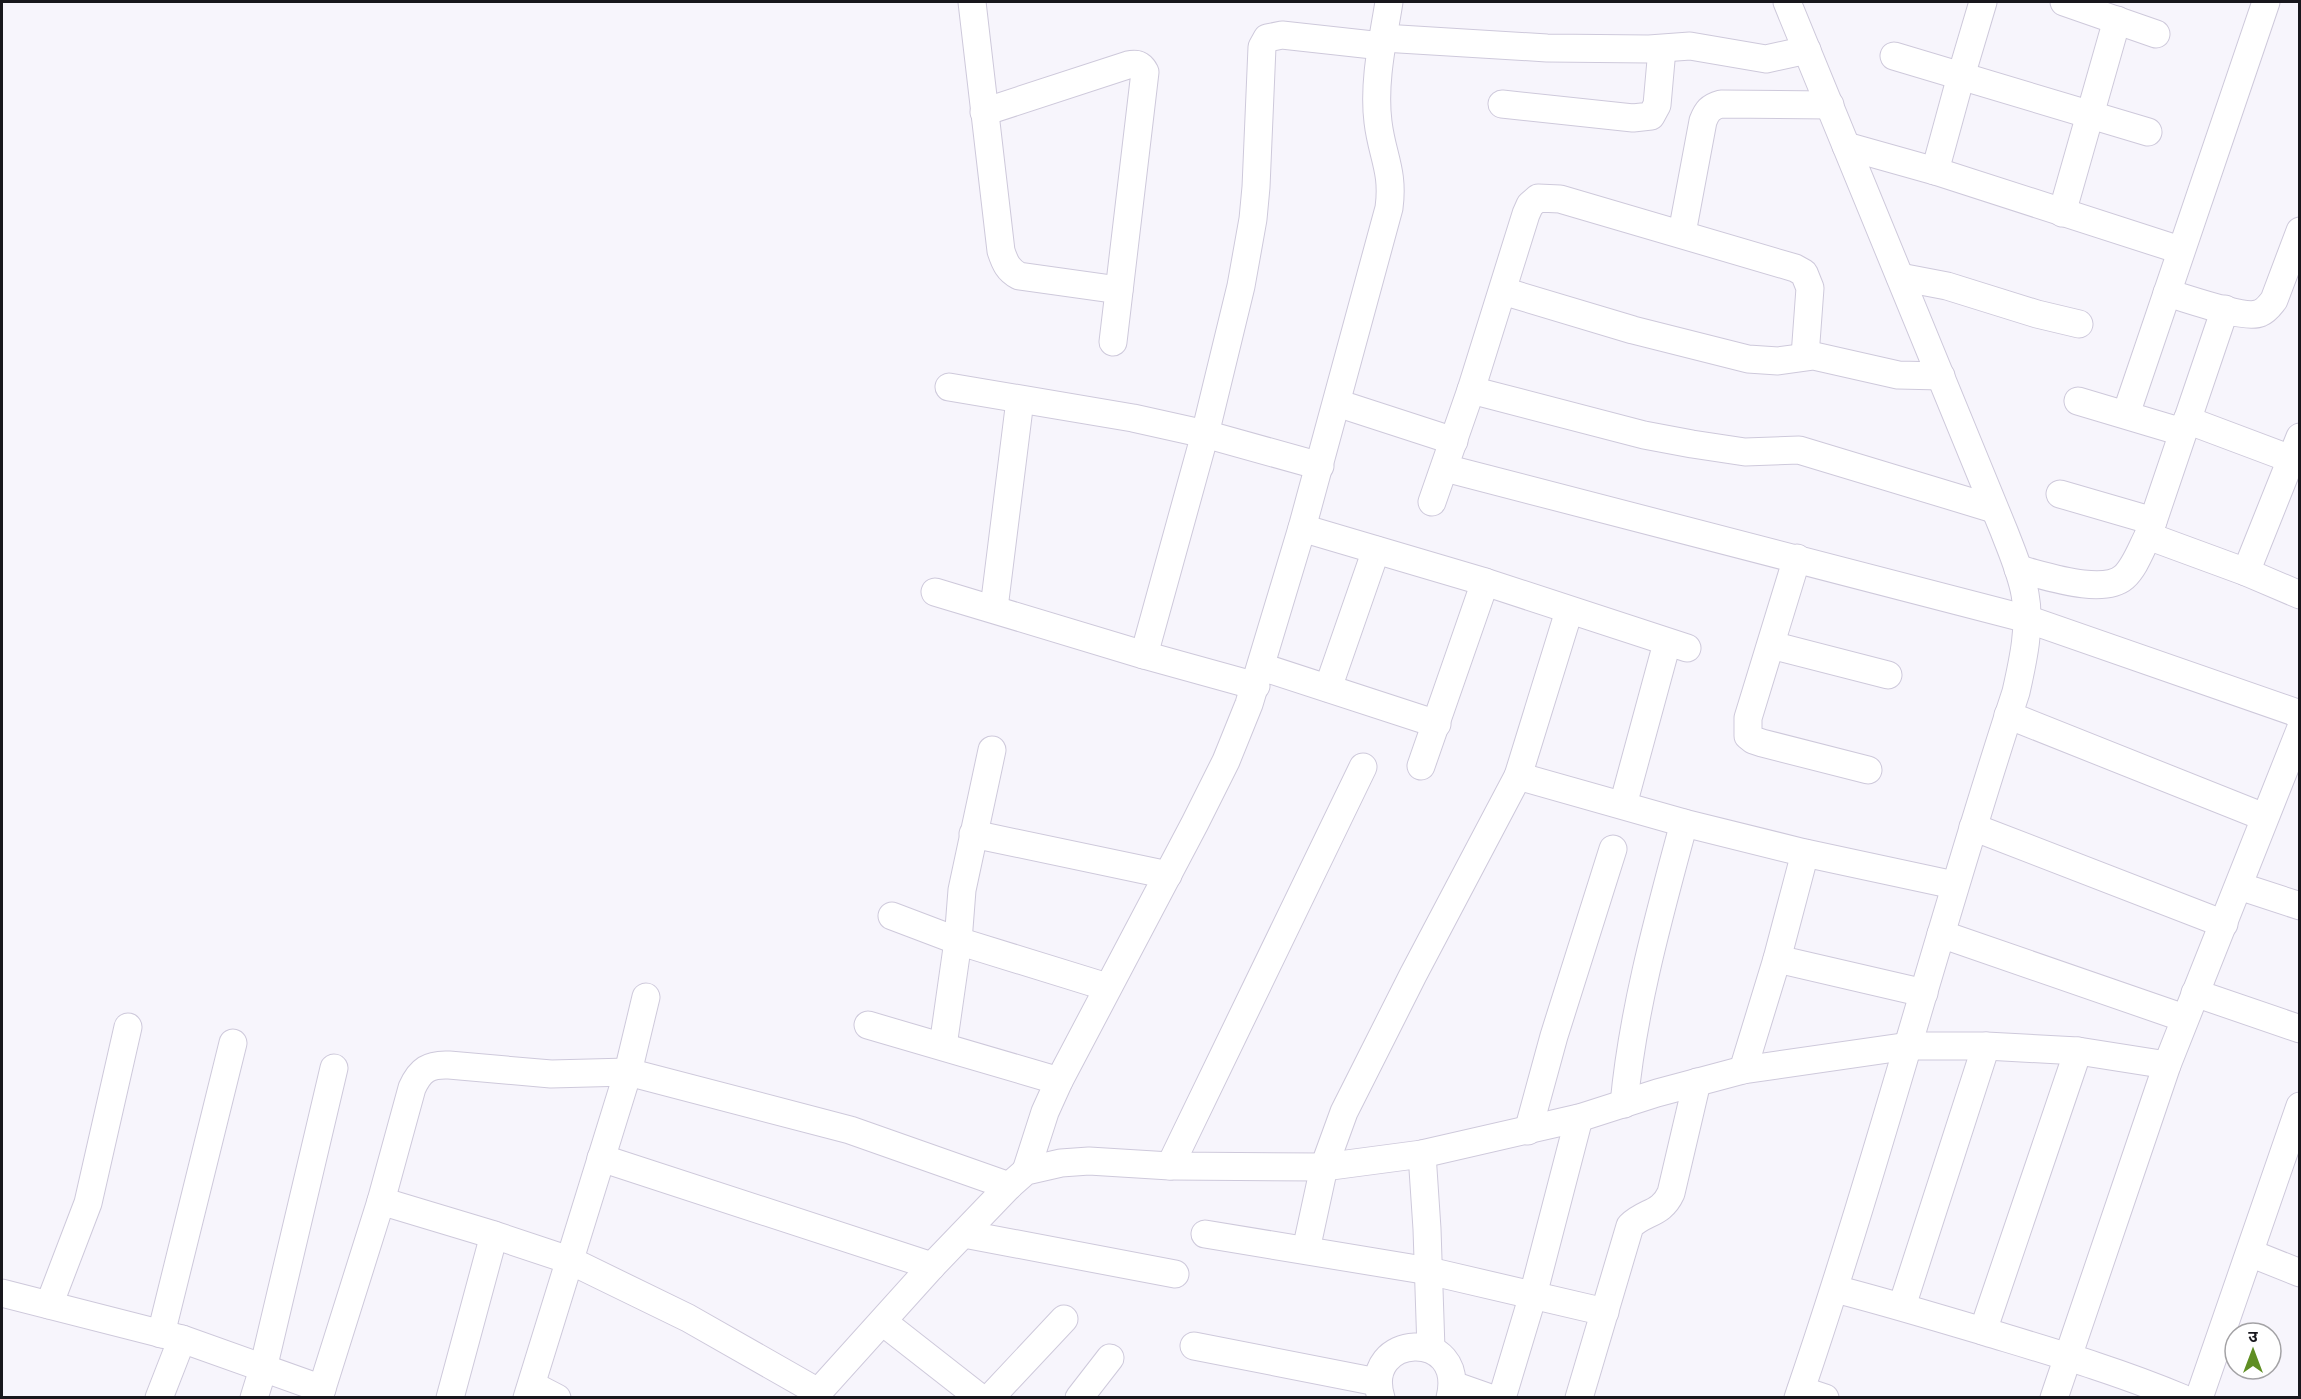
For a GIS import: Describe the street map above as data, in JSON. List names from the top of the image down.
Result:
{
  "north": "top"
}
